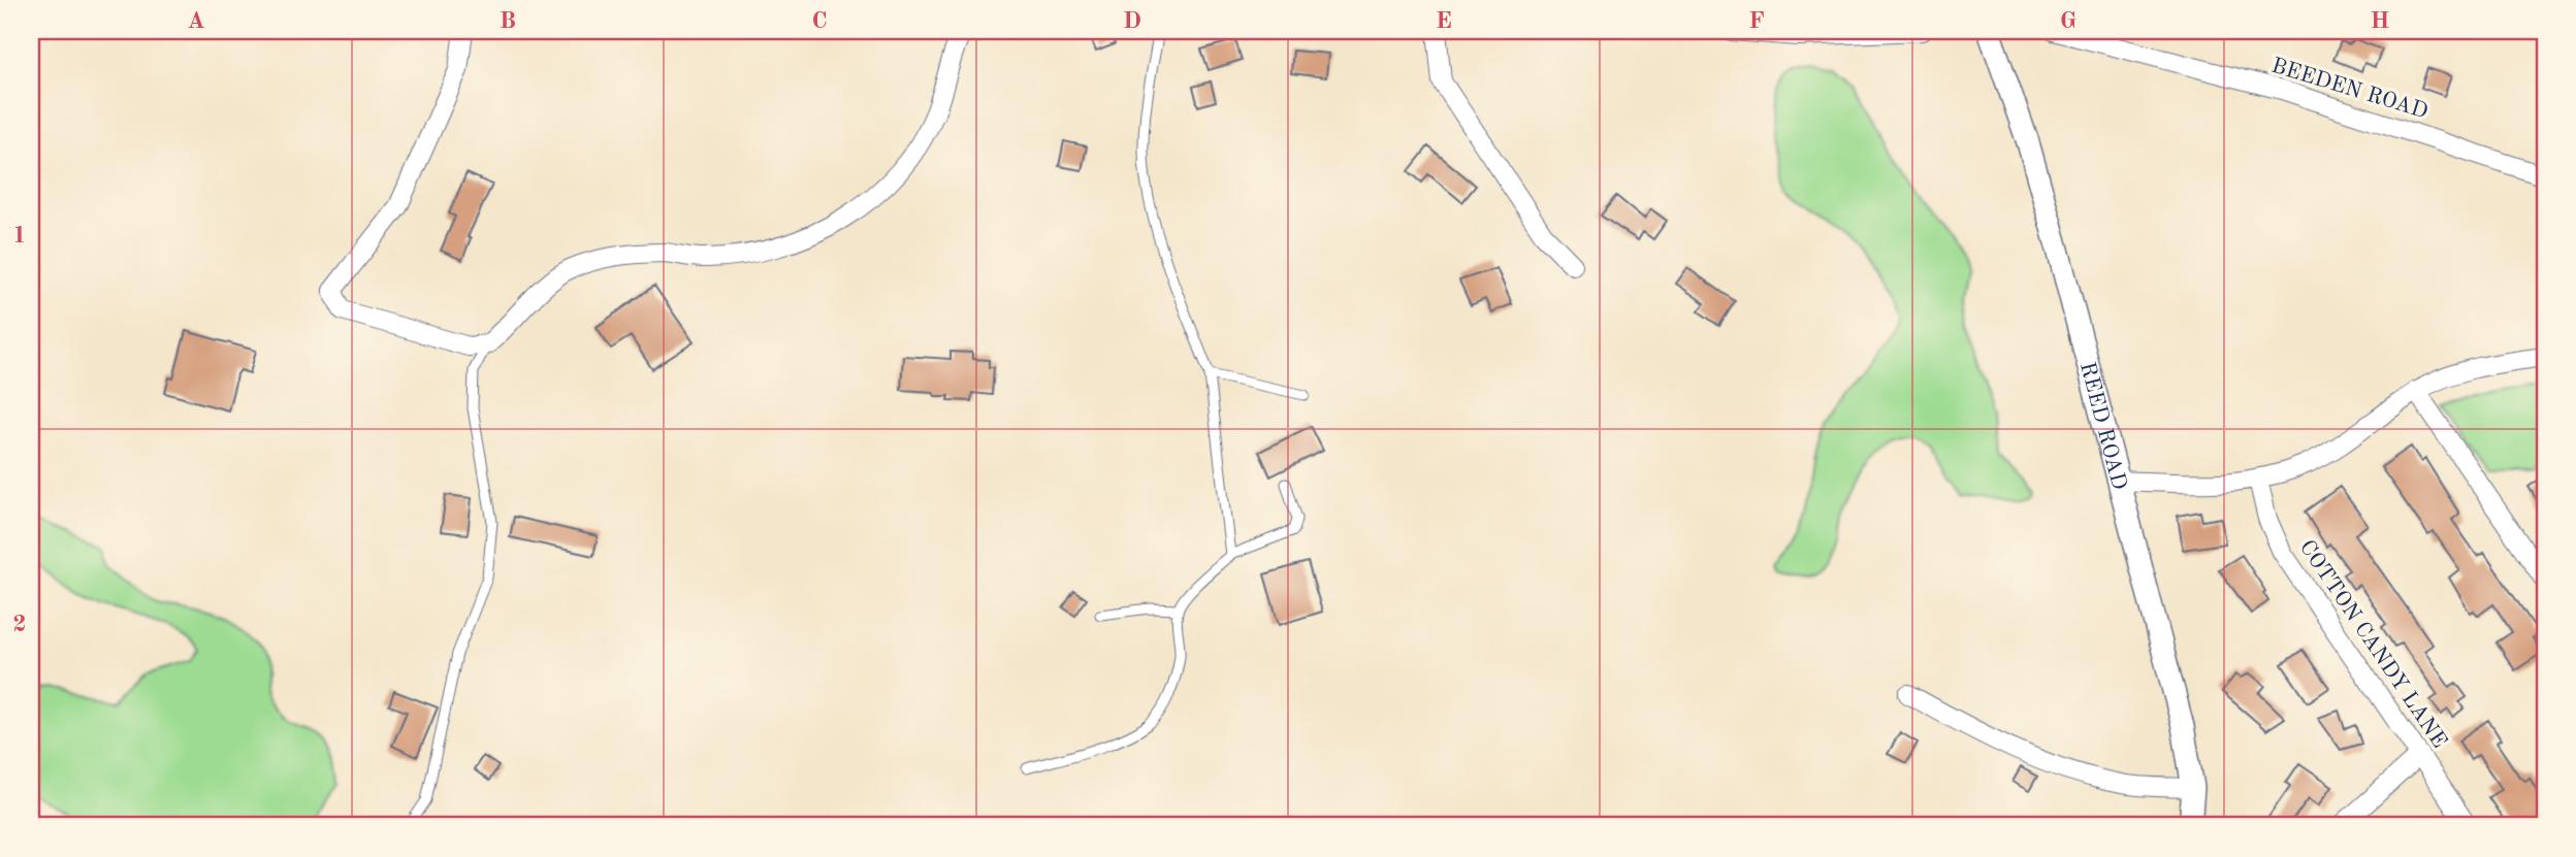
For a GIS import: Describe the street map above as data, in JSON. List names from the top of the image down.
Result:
{
  "streets": {
    "street": ["BEEDEN ROAD", "REED ROAD", "COTTON CANDY LANE"]
  },
  "grid": {
    "columns": [
      "A",
      "B",
      "C",
      "D",
      "E",
      "F",
      "G",
      "H"
    ],
    "rows": ["1", "2"]
  }
}
